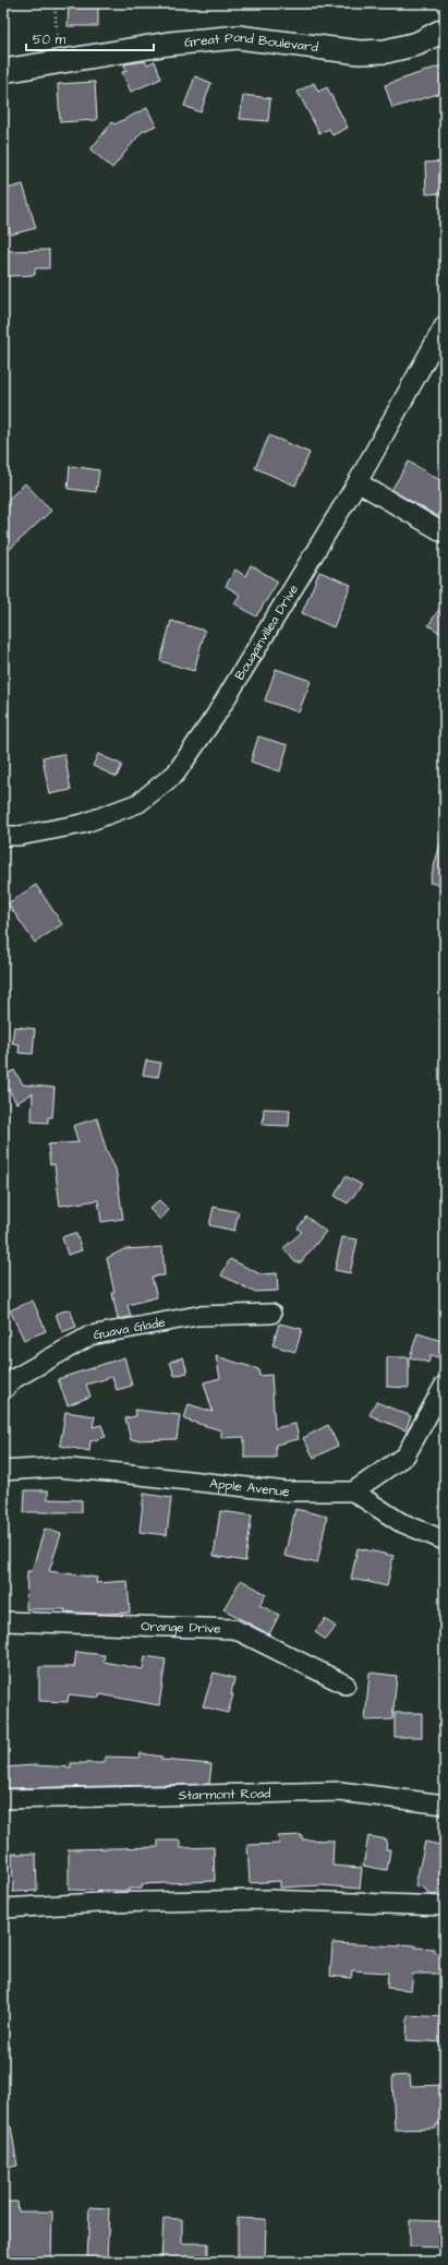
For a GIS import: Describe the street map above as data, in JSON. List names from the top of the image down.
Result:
{
  "streets": {
    "street": [
      "Great Pond Boulevard",
      "Bougainvillea Drive",
      "Guava Glade",
      "Apple Avenue",
      "Orange Drive",
      "Starmont Road"
    ]
  },
  "scale_bar": "50 m"
}
